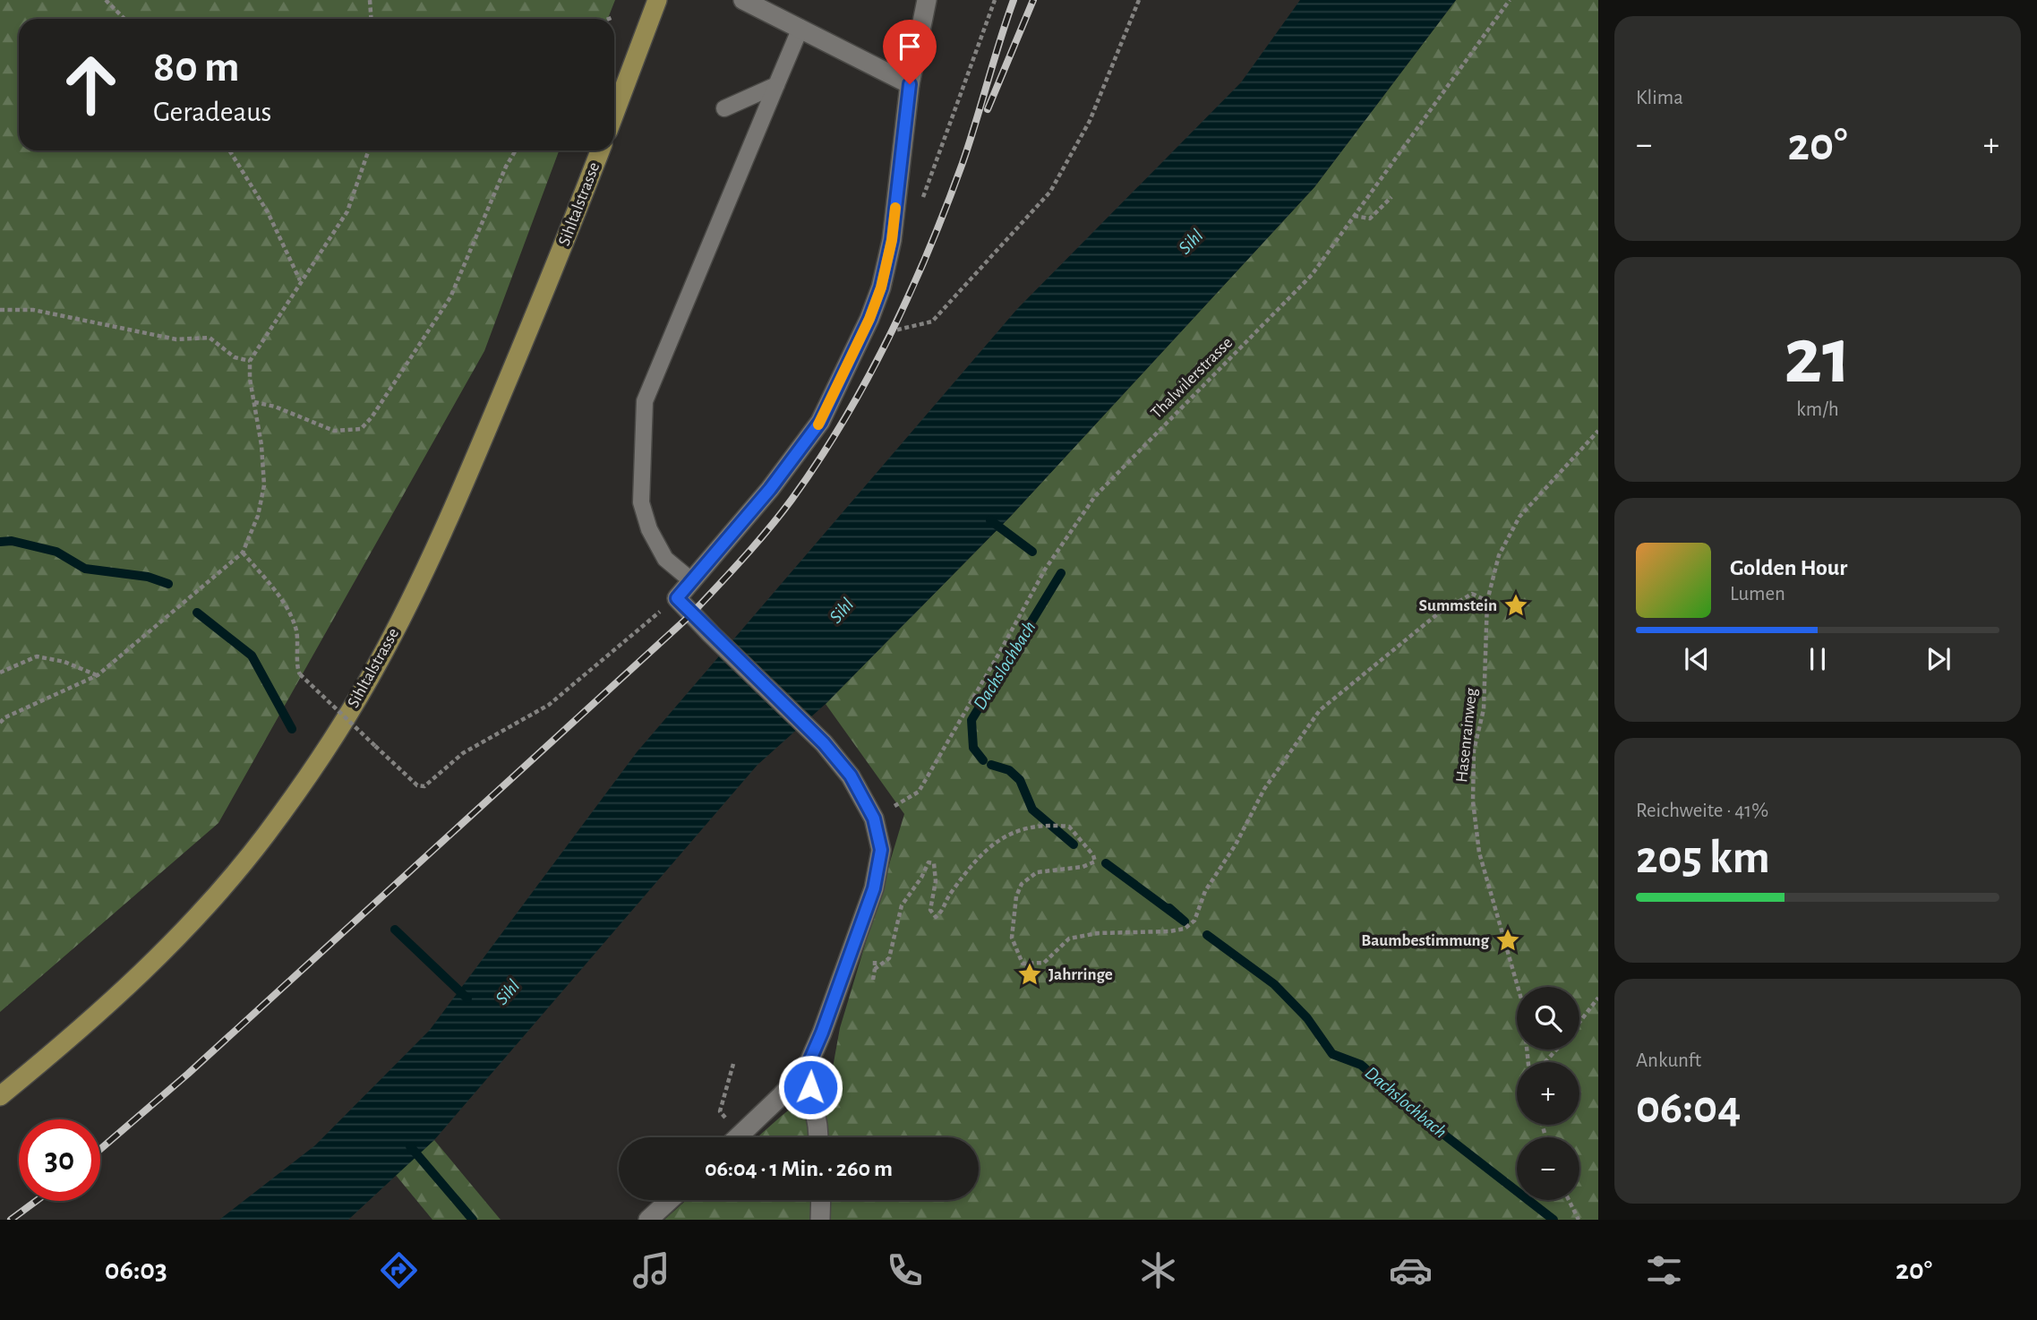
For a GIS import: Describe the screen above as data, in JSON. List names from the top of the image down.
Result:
{
  "streets": {
    "main road": ["Sihltalstrasse"],
    "path": ["Thalwilerstrasse", "Hasenrainweg"]
  },
  "water": ["Sihl", "Dachslochbach"],
  "places": {
    "place": ["Summstein", "Baumbestimmung", "Jahrringe"]
  },
  "page": {
    "tile": [
      "Klima",
      ["21", "km/h"],
      ["Reichweite · 41%", "205 km"],
      ["Ankunft", "06:04"]
    ],
    "turn": ["80 m", "Geradeaus"],
    "heat": ["−", "20°", "+"],
    "song": ["Golden Hour", "Lumen"],
    "map_buttons": ["+", "−"],
    "limit": "30",
    "trip": "06:04 · 1 Min. · 260 m",
    "tabs": ["06:03", "20°"]
  }
}
